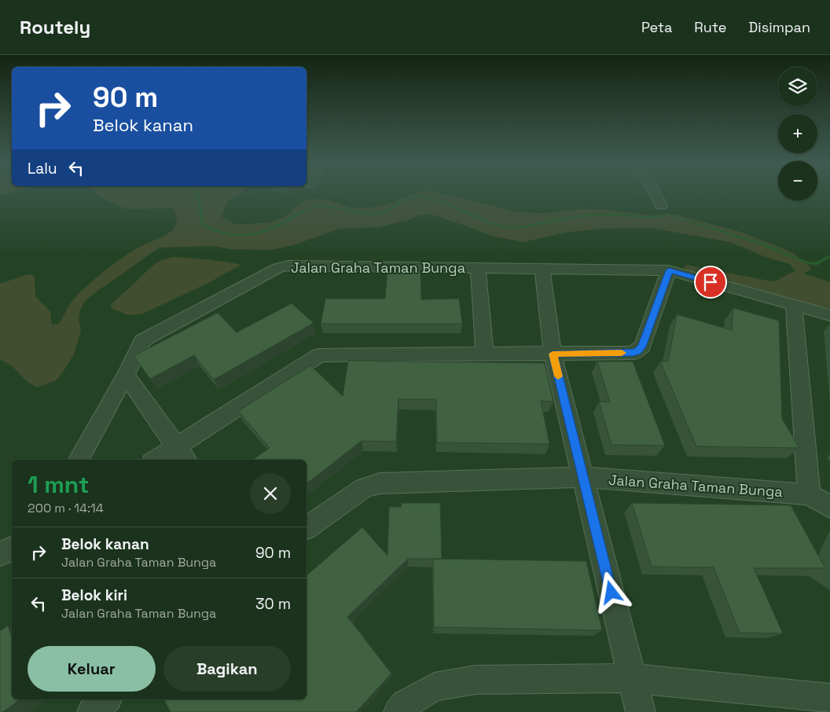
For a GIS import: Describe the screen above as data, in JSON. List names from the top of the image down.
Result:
{
  "streets": {
    "street": ["Jalan Graha Taman Bunga"]
  },
  "page": {
    "header": "Routely",
    "nav": ["Peta", "Rute", "Disimpan"],
    "map_buttons": ["+", "−"],
    "turn": ["90 m", "Belok kanan"],
    "then": "Lalu",
    "heading": ["1 mnt", "200 m · 14:14"],
    "list": [
      {
        "name": "Belok kanan",
        "note": "Jalan Graha Taman Bunga",
        "value": "90 m"
      },
      {
        "name": "Belok kiri",
        "note": "Jalan Graha Taman Bunga",
        "value": "30 m"
      }
    ],
    "buttons": ["Keluar", "Bagikan"]
  }
}
